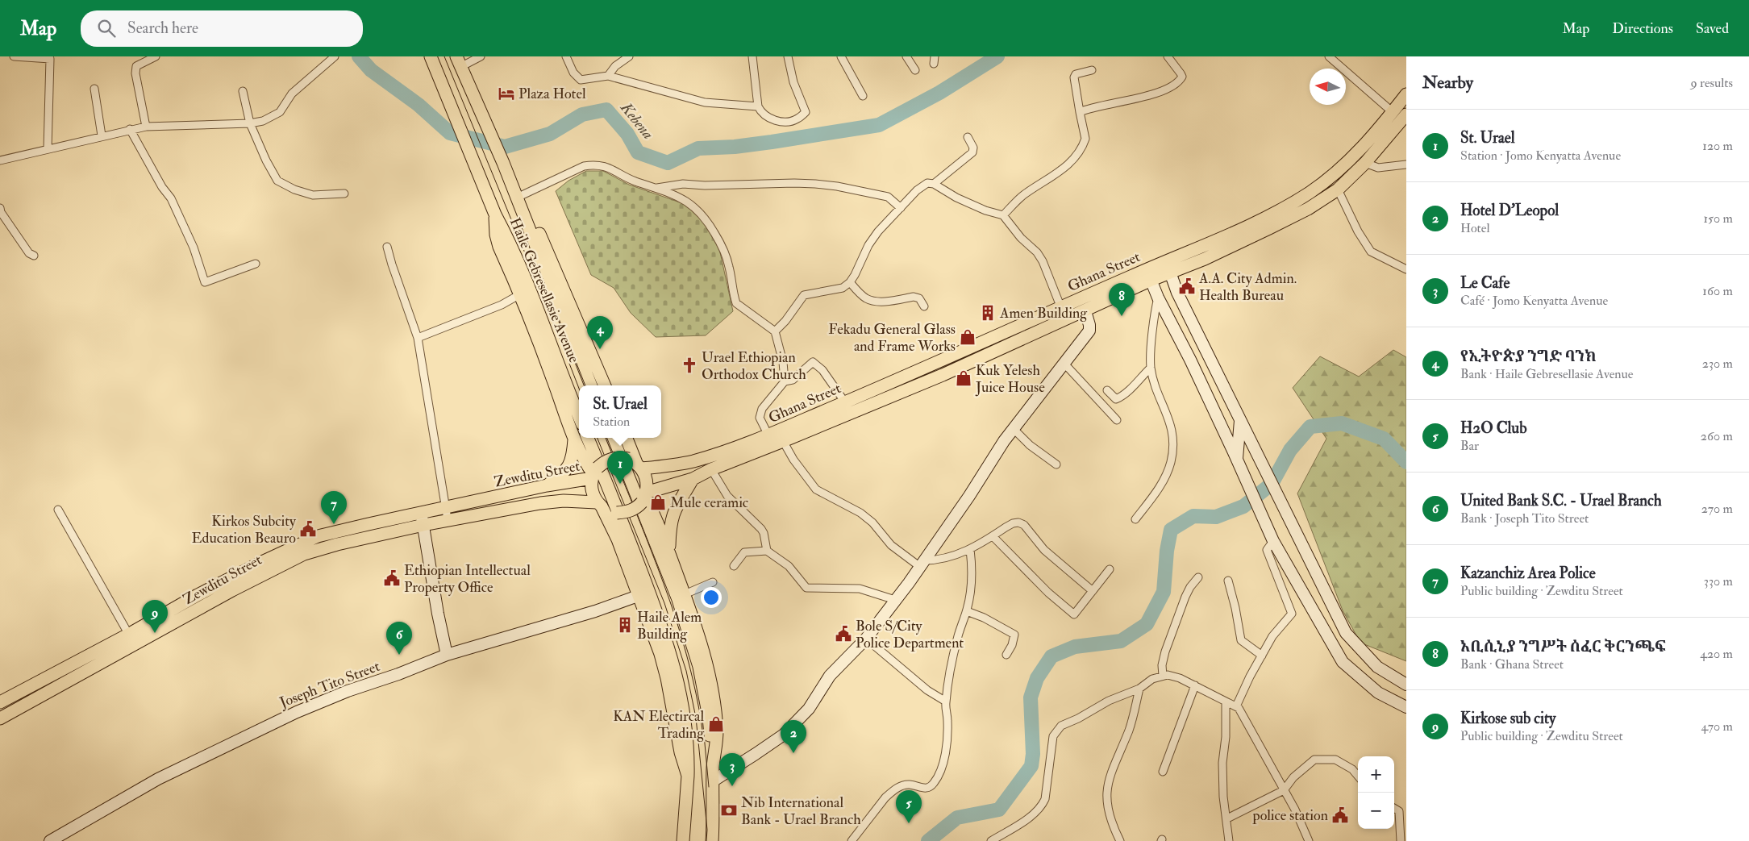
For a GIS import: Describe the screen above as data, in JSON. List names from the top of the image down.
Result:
{
  "streets": {
    "main road": [
      "Ghana Street",
      "Haile Gebresellasie Avenue",
      "Zewditu Street",
      "Joseph Tito Street"
    ]
  },
  "crossings": [
    ["Ghana Street", "Haile Gebresellasie Avenue"],
    ["Ghana Street", "Zewditu Street"],
    ["Haile Gebresellasie Avenue", "Zewditu Street"]
  ],
  "water": ["Kebena"],
  "places": {
    "hotel": ["Plaza Hotel"],
    "public building": [
      "A.A. City Admin. Health Bureau",
      "Kirkos Subcity Education Beauro",
      "Ethiopian Intellectual Property Office",
      "Bole S/City Police Department",
      "police station"
    ],
    "building": ["Amen Building", "Haile Alem Building"],
    "shop": [
      "Fekadu General Glass and Frame Works",
      "Kuk Yelesh Juice House",
      "Mule ceramic",
      "KAN Electircal Trading"
    ],
    "church": ["Urael Ethiopian Orthodox Church"],
    "bank": ["Nib International Bank - Urael Branch"]
  },
  "north": "left",
  "page": {
    "header": "Map",
    "search": "Search here",
    "nav": ["Map", "Directions", "Saved"],
    "heading": ["Nearby", "9 results"],
    "list": [
      {
        "mark": "1",
        "name": "St. Urael",
        "note": "Station · Jomo Kenyatta Avenue",
        "value": "120 m"
      },
      {
        "mark": "2",
        "name": "Hotel D'Leopol",
        "note": "Hotel",
        "value": "150 m"
      },
      {
        "mark": "3",
        "name": "Le Cafe",
        "note": "Café · Jomo Kenyatta Avenue",
        "value": "160 m"
      },
      {
        "mark": "4",
        "name": "የኢትዮጵያ ንግድ ባንክ",
        "note": "Bank · Haile Gebresellasie Avenue",
        "value": "230 m"
      },
      {
        "mark": "5",
        "name": "H2O Club",
        "note": "Bar",
        "value": "260 m"
      },
      {
        "mark": "6",
        "name": "United Bank S.C. - Urael Branch",
        "note": "Bank · Joseph Tito Street",
        "value": "270 m"
      },
      {
        "mark": "7",
        "name": "Kazanchiz Area Police",
        "note": "Public building · Zewditu Street",
        "value": "330 m"
      },
      {
        "mark": "8",
        "name": "አቢሲኒያ ንግሥት ሰፈር ቅርንጫፍ",
        "note": "Bank · Ghana Street",
        "value": "420 m"
      },
      {
        "mark": "9",
        "name": "Kirkose sub city",
        "note": "Public building · Zewditu Street",
        "value": "470 m"
      }
    ],
    "pins": [
      "8",
      "4",
      "1",
      "7",
      "9",
      "6",
      "2",
      "3",
      "5"
    ],
    "popup": ["St. Urael", "Station"],
    "map_buttons": ["+", "−"]
  }
}
